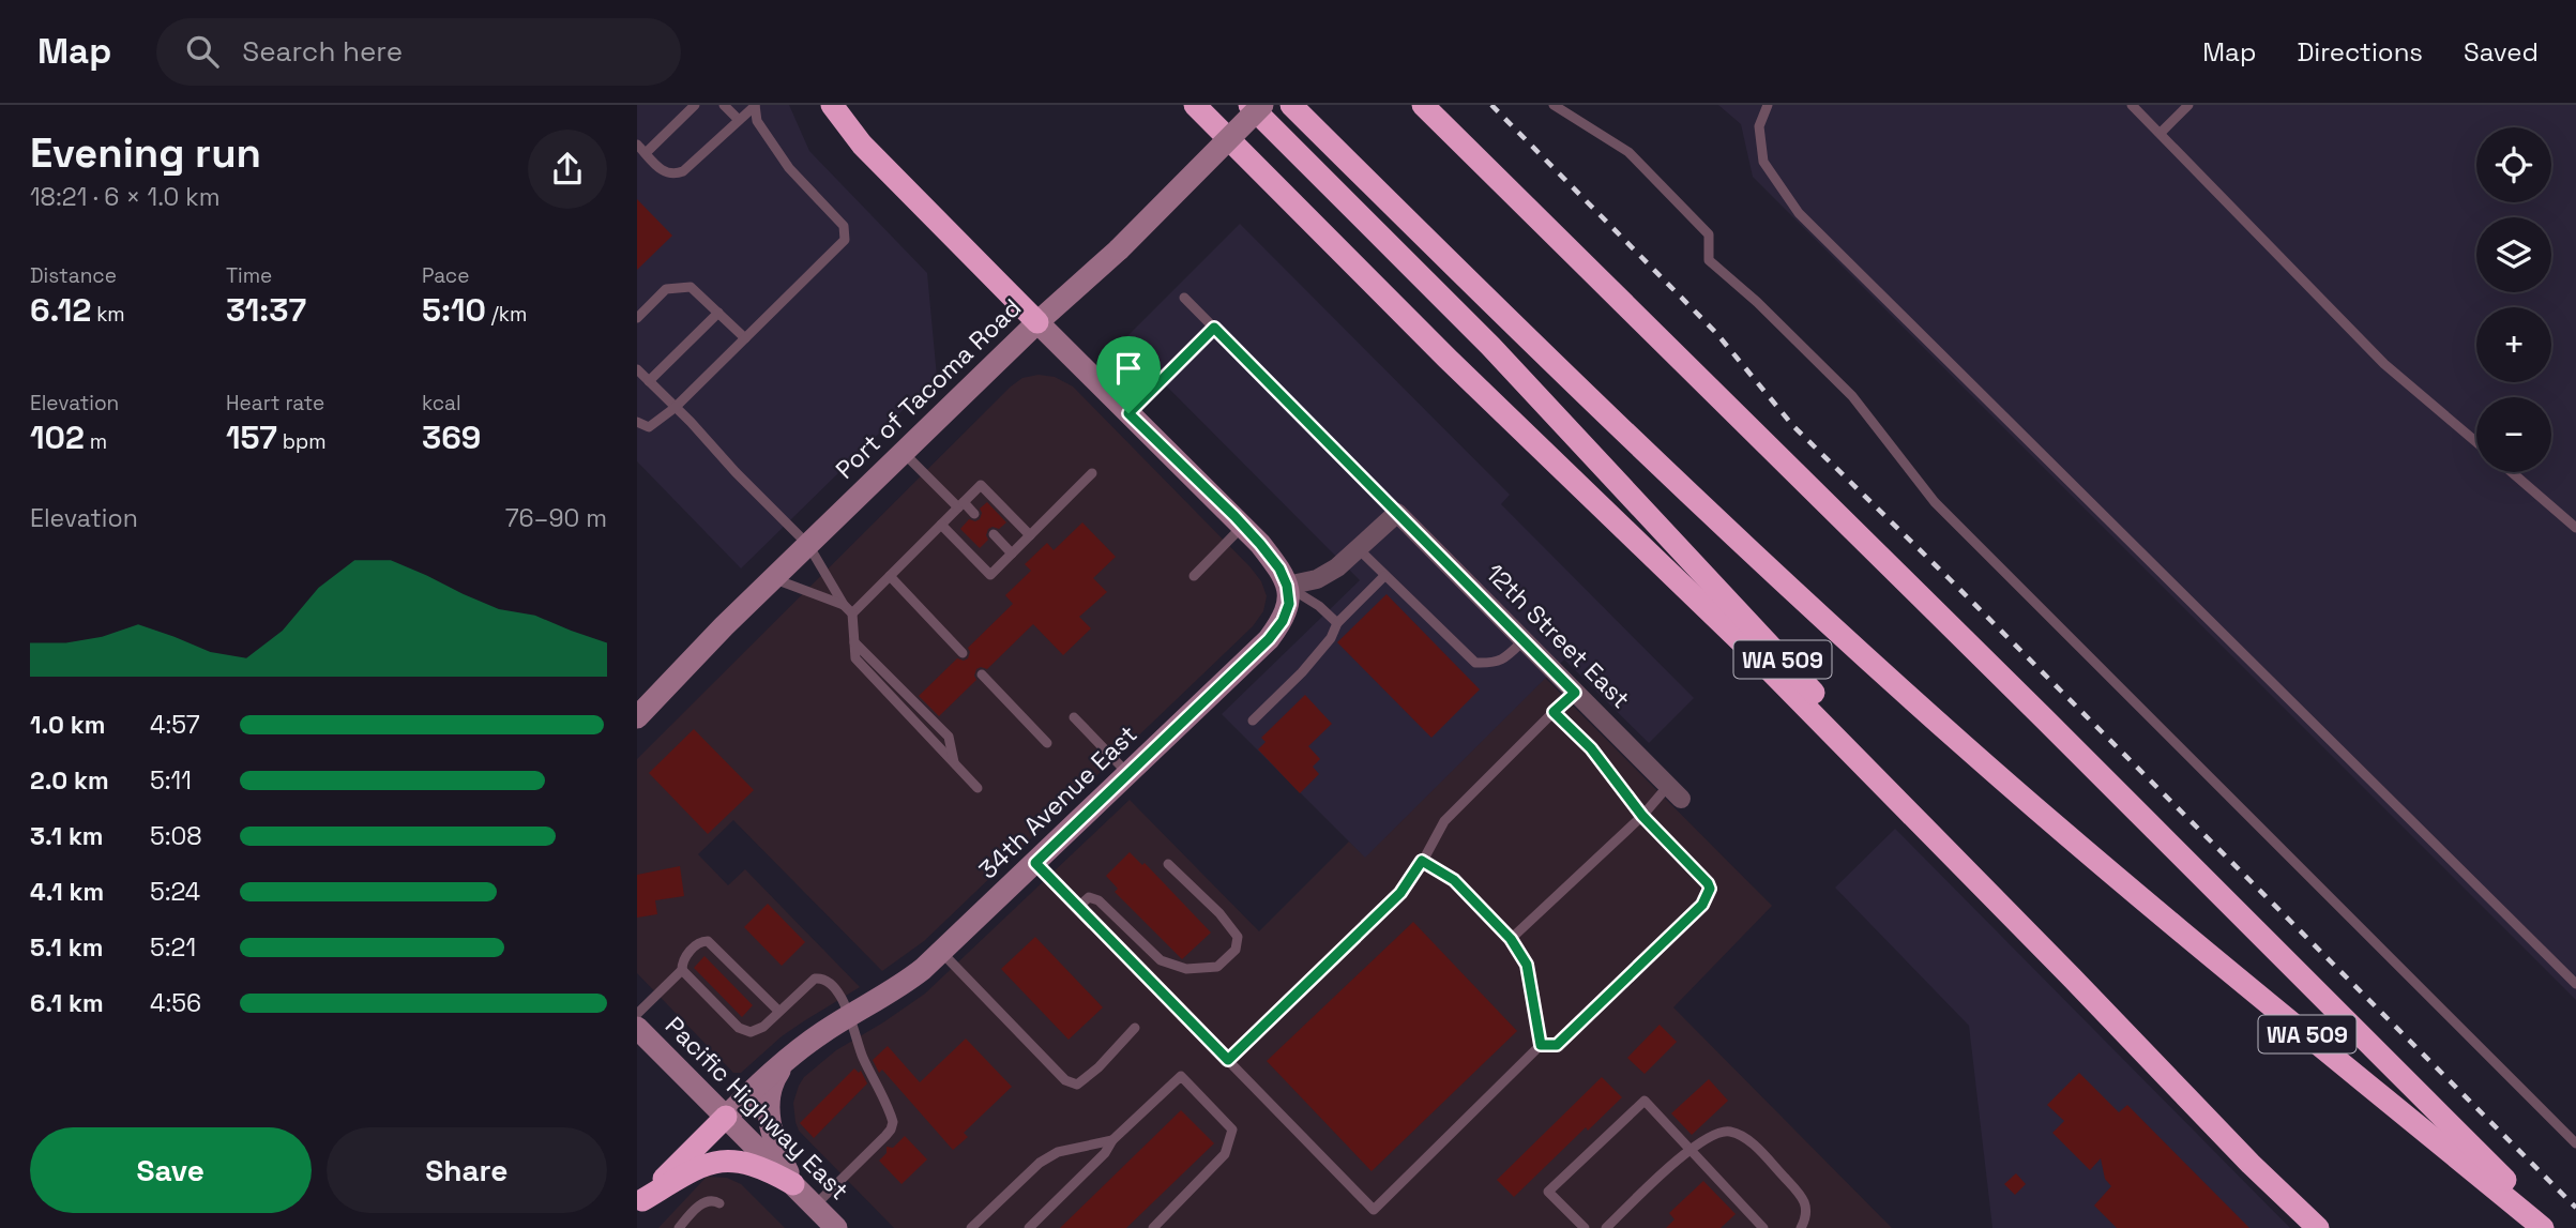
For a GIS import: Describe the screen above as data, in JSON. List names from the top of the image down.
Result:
{
  "streets": {
    "highway": ["WA 509"],
    "main road": ["Port of Tacoma Road", "34th Avenue East", "Pacific Highway East"],
    "street": ["12th Street East"]
  },
  "crossings": [
    ["34th Avenue East", "Pacific Highway East"]
  ],
  "page": {
    "header": "Map",
    "search": "Search here",
    "nav": ["Map", "Directions", "Saved"],
    "heading": ["Evening run", "18:21 · 6 × 1.0 km"],
    "map_buttons": ["+", "−"],
    "stats": [
      ["Distance", "6.12 km"],
      ["Time", "31:37"],
      ["Pace", "5:10 /km"],
      ["Elevation", "102 m"],
      ["Heart rate", "157 bpm"],
      ["kcal", "369"]
    ],
    "chart": ["Elevation", "76–90 m"],
    "list": [
      {
        "name": "1.0 km",
        "note": "4:57"
      },
      {
        "name": "2.0 km",
        "note": "5:11"
      },
      {
        "name": "3.1 km",
        "note": "5:08"
      },
      {
        "name": "4.1 km",
        "note": "5:24"
      },
      {
        "name": "5.1 km",
        "note": "5:21"
      },
      {
        "name": "6.1 km",
        "note": "4:56"
      }
    ],
    "buttons": ["Save", "Share"]
  }
}
